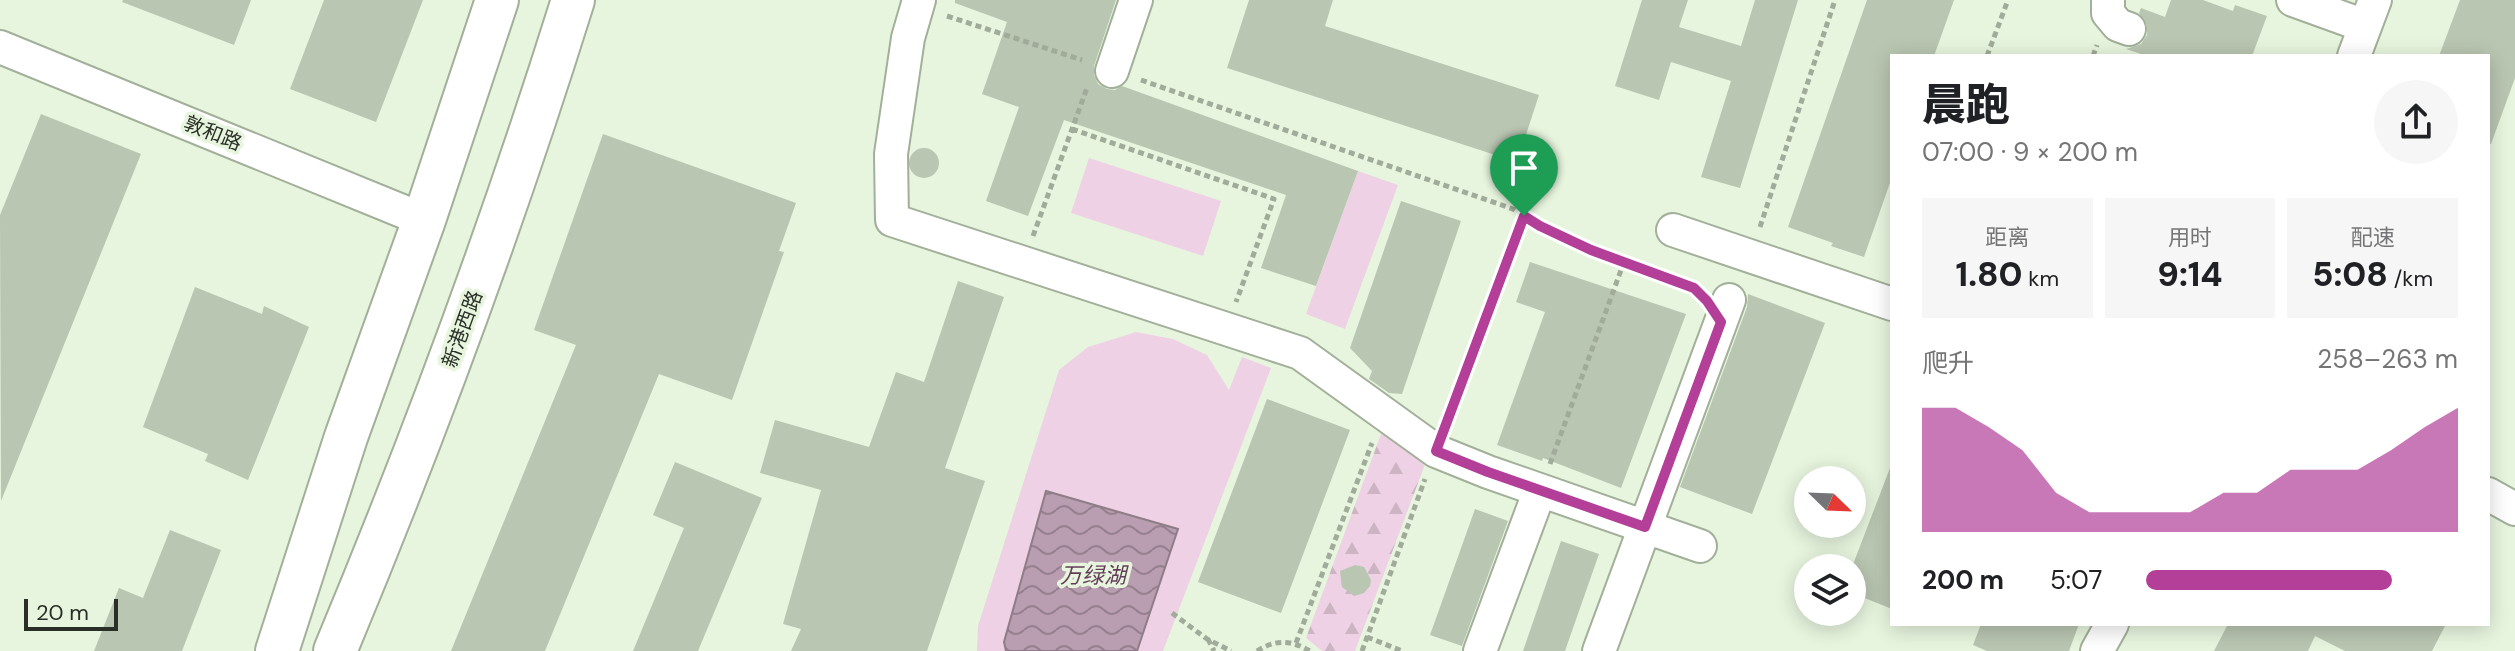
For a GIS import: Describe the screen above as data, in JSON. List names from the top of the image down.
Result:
{
  "streets": {
    "main road": ["新港西路"],
    "street": ["敦和路"]
  },
  "water": ["万绿湖"],
  "scale_bar": "20 m",
  "north": "bottom right",
  "page": {
    "heading": ["晨跑", "07:00 · 9 × 200 m"],
    "stats": [
      ["距离", "1.80 km"],
      ["用时", "9:14"],
      ["配速", "5:08 /km"]
    ],
    "chart": ["爬升", "258–263 m"],
    "list": [
      {
        "name": "200 m",
        "note": "5:07"
      }
    ],
    "scale": "20 m"
  }
}
